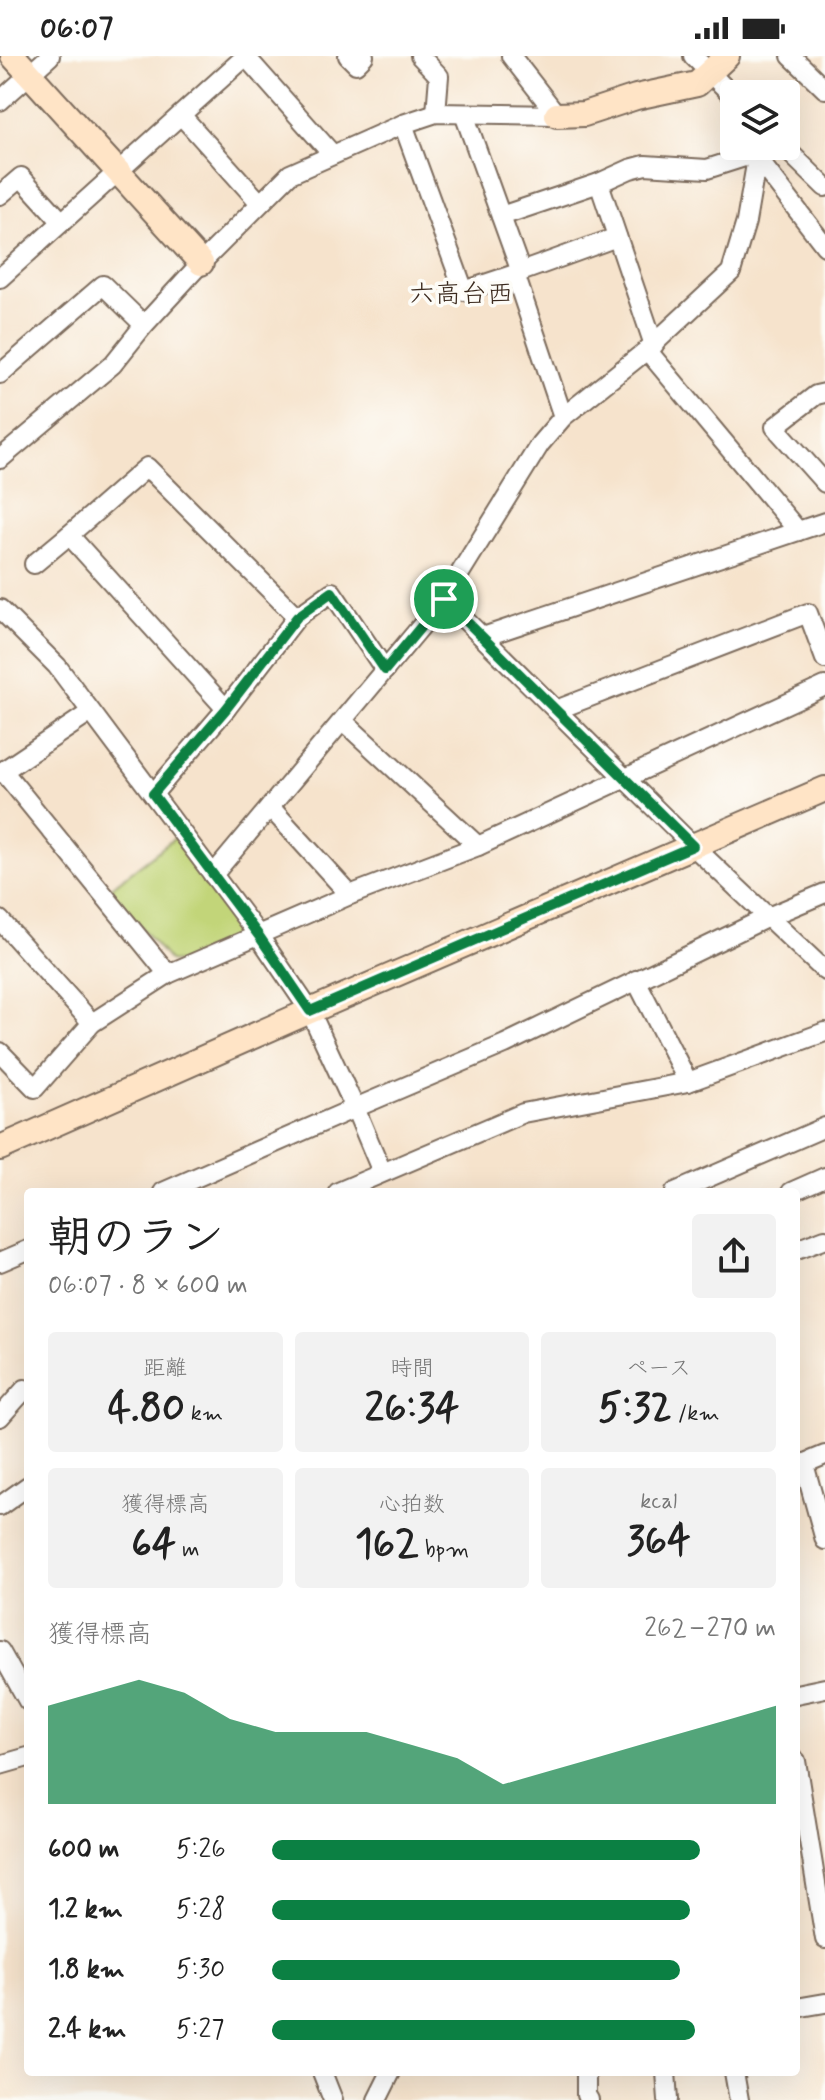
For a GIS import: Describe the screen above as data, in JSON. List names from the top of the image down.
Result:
{
  "districts": ["六高台西"],
  "page": {
    "status": "06:07",
    "heading": ["朝のラン", "06:07 · 8 × 600 m"],
    "stats": [
      ["距離", "4.80 km"],
      ["時間", "26:34"],
      ["ペース", "5:32 /km"],
      ["獲得標高", "64 m"],
      ["心拍数", "162 bpm"],
      ["kcal", "364"]
    ],
    "chart": ["獲得標高", "262–270 m"],
    "list": [
      {
        "name": "600 m",
        "note": "5:26"
      },
      {
        "name": "1.2 km",
        "note": "5:28"
      },
      {
        "name": "1.8 km",
        "note": "5:30"
      },
      {
        "name": "2.4 km",
        "note": "5:27"
      }
    ]
  }
}
